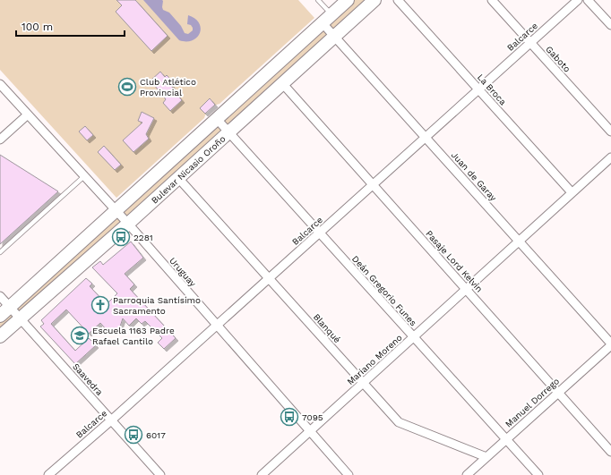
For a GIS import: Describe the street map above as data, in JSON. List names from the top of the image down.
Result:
{
  "streets": {
    "main road": ["Bulevar Nicasio Oroño"],
    "street": [
      "Balcarce",
      "Gaboto",
      "La Broca",
      "Juan de Garay",
      "Pasaje Lord Kelvin",
      "Uruguay",
      "Deán Gregorio Funes",
      "Blanqué",
      "Mariano Moreno",
      "Saavedra",
      "Manuel Dorrego"
    ]
  },
  "crossings": [
    ["Balcarce", "Gaboto"],
    ["Balcarce", "La Broca"],
    ["Balcarce", "Juan de Garay"],
    ["Balcarce", "Pasaje Lord Kelvin"],
    ["Balcarce", "Uruguay"],
    ["Balcarce", "Deán Gregorio Funes"],
    ["Balcarce", "Blanqué"],
    ["Balcarce", "Saavedra"],
    ["La Broca", "Mariano Moreno"],
    ["Bulevar Nicasio Oroño", "Juan de Garay"],
    ["Bulevar Nicasio Oroño", "Pasaje Lord Kelvin"],
    ["Bulevar Nicasio Oroño", "Uruguay"],
    ["Bulevar Nicasio Oroño", "Deán Gregorio Funes"],
    ["Bulevar Nicasio Oroño", "Blanqué"],
    ["Bulevar Nicasio Oroño", "Saavedra"],
    ["Juan de Garay", "Mariano Moreno"],
    ["Juan de Garay", "Manuel Dorrego"],
    ["Pasaje Lord Kelvin", "Mariano Moreno"],
    ["Pasaje Lord Kelvin", "Manuel Dorrego"],
    ["Uruguay", "Mariano Moreno"],
    ["Deán Gregorio Funes", "Mariano Moreno"],
    ["Deán Gregorio Funes", "Manuel Dorrego"],
    ["Blanqué", "Mariano Moreno"],
    ["Blanqué", "Manuel Dorrego"]
  ],
  "places": {
    "sports": ["Club Atlético Provincial"],
    "bus stop": ["2281", "7095", "6017"],
    "church": ["Parroquia Santísimo Sacramento"],
    "school or university": ["Escuela 1163 Padre Rafael Cantilo"]
  },
  "scale_bar": "100 m"
}
